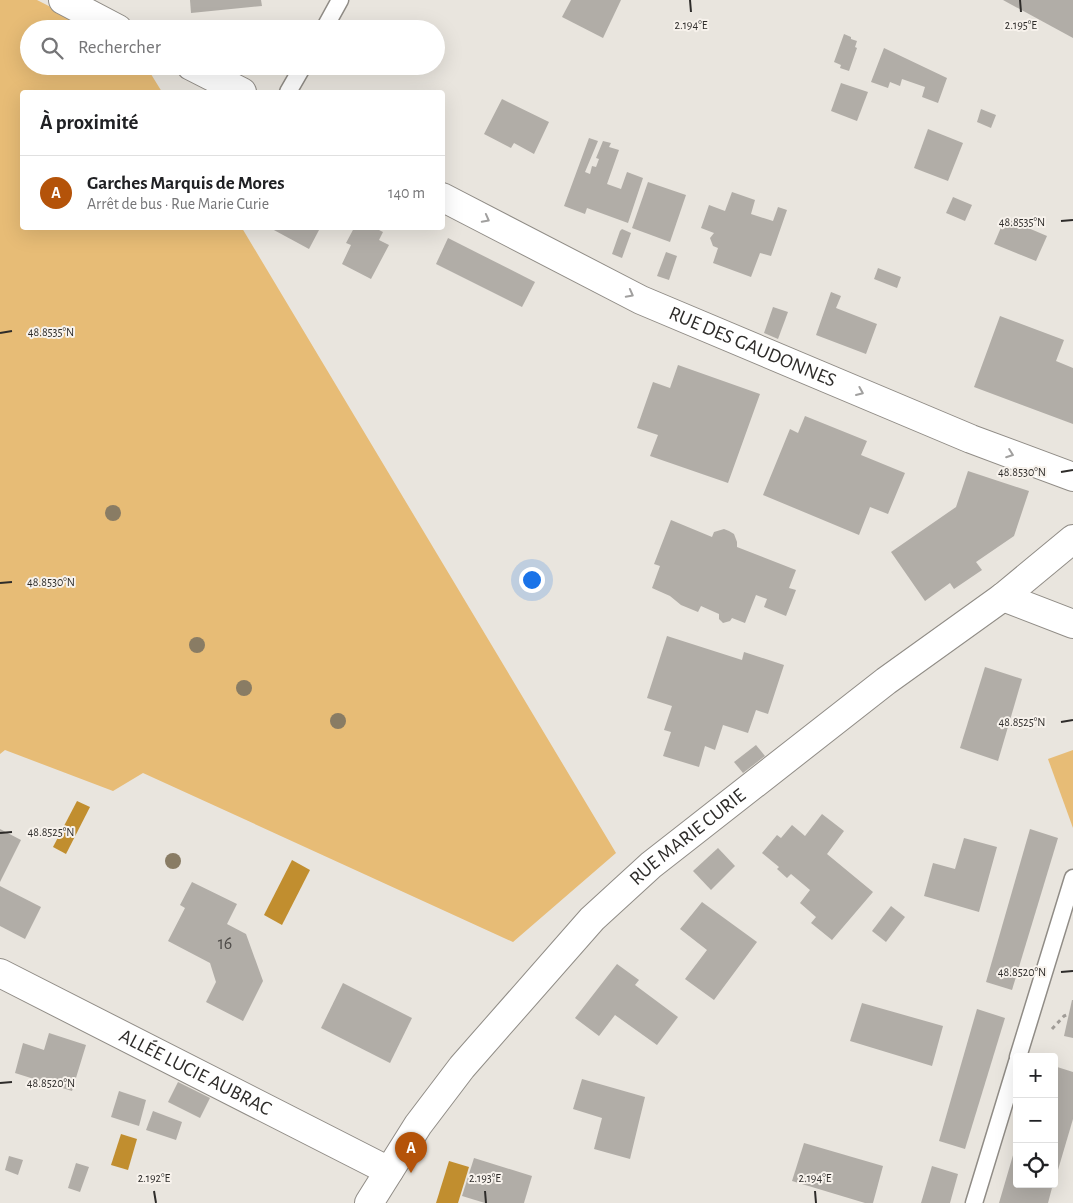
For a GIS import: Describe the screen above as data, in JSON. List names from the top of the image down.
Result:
{
  "streets": {
    "street": ["RUE DES GAUDONNES", "RUE MARIE CURIE", "ALLÉE LUCIE AUBRAC"]
  },
  "crossings": [
    ["RUE MARIE CURIE", "ALLÉE LUCIE AUBRAC"]
  ],
  "one_way": ["RUE DES GAUDONNES"],
  "house_numbers": ["16"],
  "page": {
    "search": "Rechercher",
    "heading": "À proximité",
    "list": [
      {
        "mark": "A",
        "name": "Garches Marquis de Mores",
        "note": "Arrêt de bus · Rue Marie Curie",
        "value": "140 m"
      }
    ],
    "map_buttons": ["+", "−"],
    "pins": "A"
  },
  "coordinates": [
    "2.194°E",
    "2.195°E",
    "48.8535°N",
    "48.8530°N",
    "48.8525°N",
    "48.8520°N",
    "2.192°E",
    "2.193°E"
  ]
}
